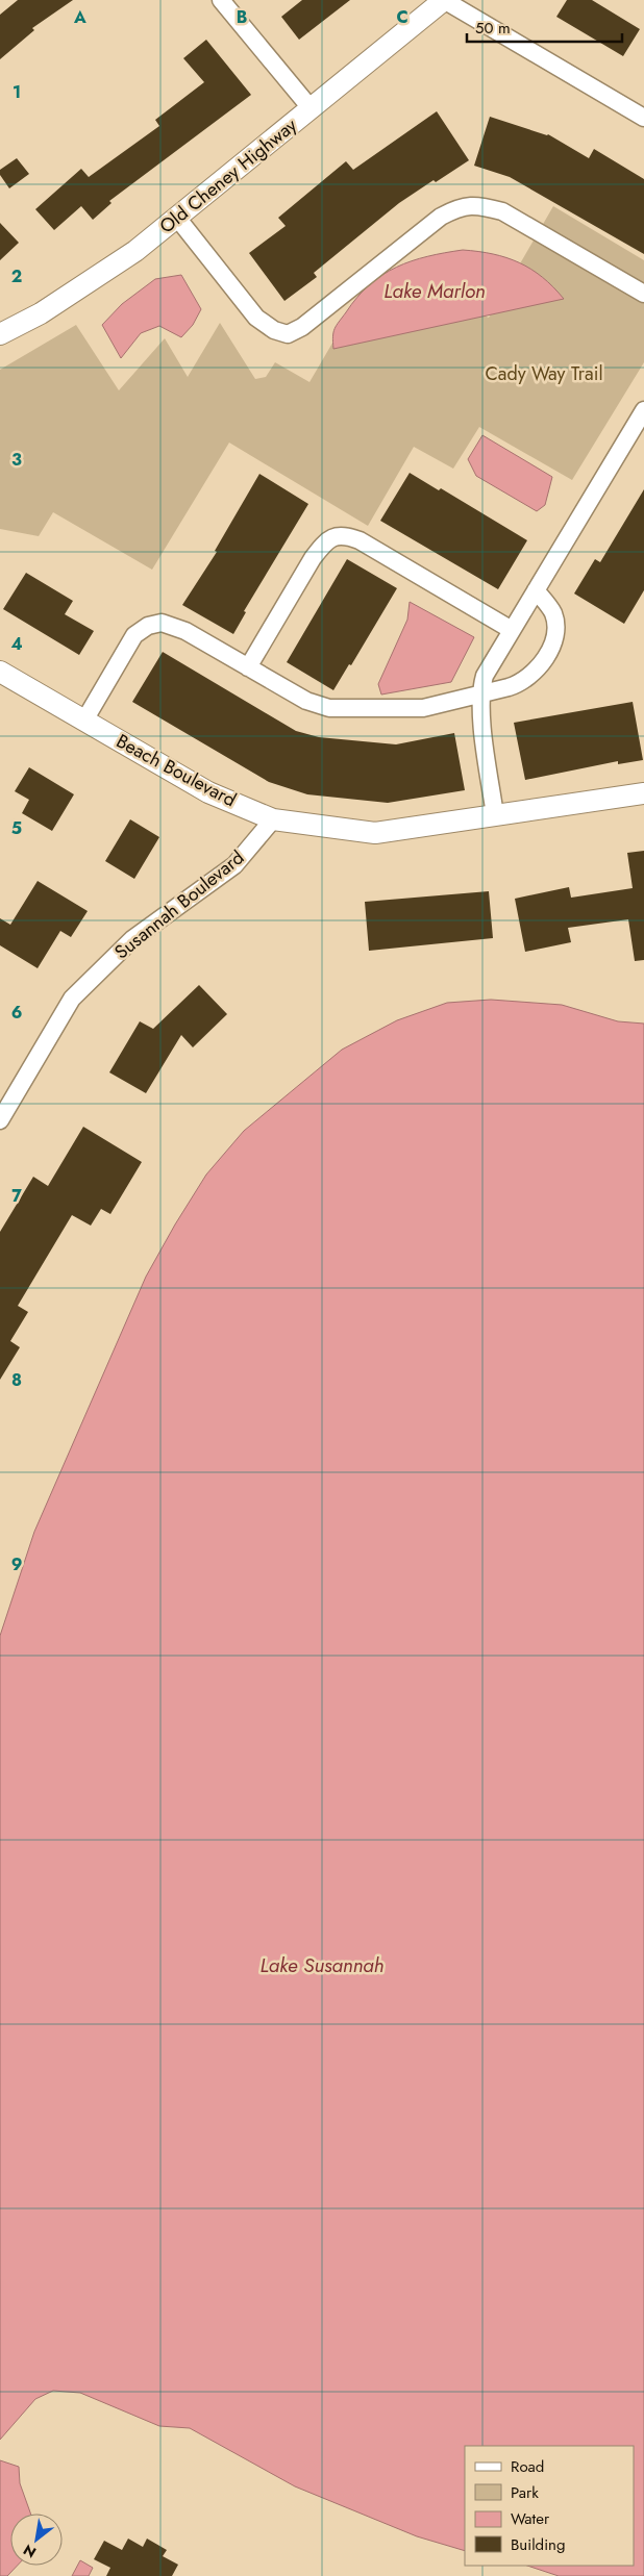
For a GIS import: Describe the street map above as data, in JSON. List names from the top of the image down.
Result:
{
  "streets": {
    "street": ["Old Cheney Highway", "Beach Boulevard", "Susannah Boulevard"]
  },
  "crossings": [
    ["Beach Boulevard", "Susannah Boulevard"]
  ],
  "water": ["Lake Marlon", "Lake Susannah"],
  "parks": ["Cady Way Trail"],
  "legend": [
    "Road",
    "Park",
    "Water",
    "Building"
  ],
  "scale_bar": "50 m",
  "north": "bottom left",
  "grid": {
    "columns": ["A", "B", "C"],
    "rows": [
      "1",
      "2",
      "3",
      "4",
      "5",
      "6",
      "7",
      "8",
      "9"
    ]
  }
}
